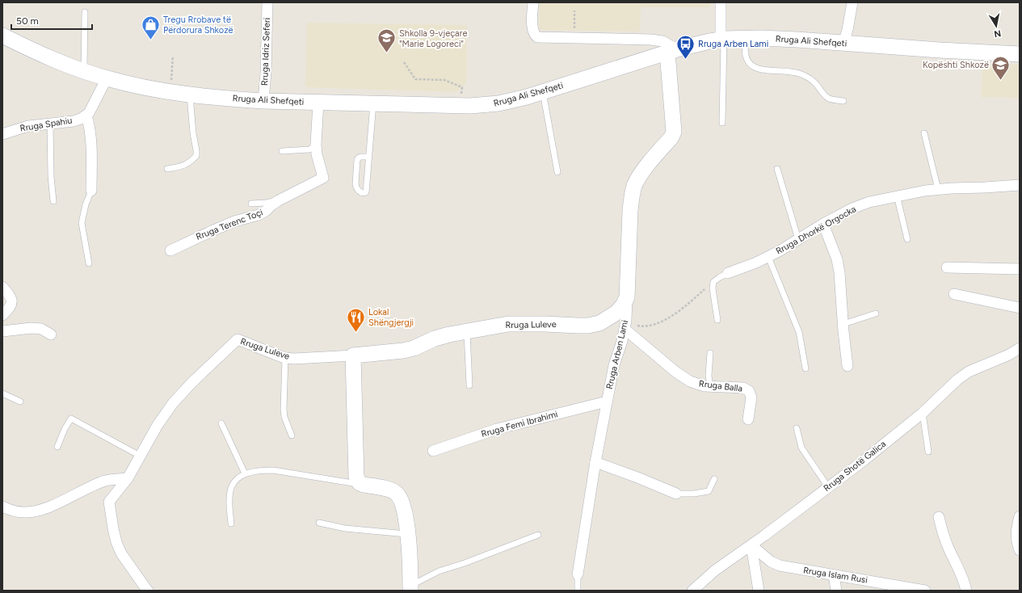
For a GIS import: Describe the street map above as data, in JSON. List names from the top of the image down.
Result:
{
  "streets": {
    "main road": ["Rruga Ali Shefqeti", "Rruga Luleve", "Rruga Arben Lami"],
    "street": [
      "Rruga Idriz Seferi",
      "Rruga Spahiu",
      "Rruga Terenc Toçi",
      "Rruga Dhorkë Orgocka",
      "Rruga Balla",
      "Rruga Femi Ibrahimi",
      "Rruga Shotë Galica",
      "Rruga Islam Rusi"
    ]
  },
  "crossings": [
    ["Rruga Ali Shefqeti", "Rruga Idriz Seferi"],
    ["Rruga Ali Shefqeti", "Rruga Terenc Toçi"],
    ["Rruga Ali Shefqeti", "Rruga Arben Lami"],
    ["Rruga Luleve", "Rruga Arben Lami"],
    ["Rruga Arben Lami", "Rruga Balla"],
    ["Rruga Arben Lami", "Rruga Femi Ibrahimi"],
    ["Rruga Shotë Galica", "Rruga Islam Rusi"]
  ],
  "places": {
    "shop": ["Tregu Rrobave të Përdorura Shkozë"],
    "school or university": ["Shkolla 9-vjeçare \"Marie Logoreci\"", "Kopështi Shkozë"],
    "bus stop": ["Rruga Arben Lami"],
    "restaurant": ["Lokal Shëngjergji"]
  },
  "scale_bar": "50 m",
  "north": "bottom"
}
